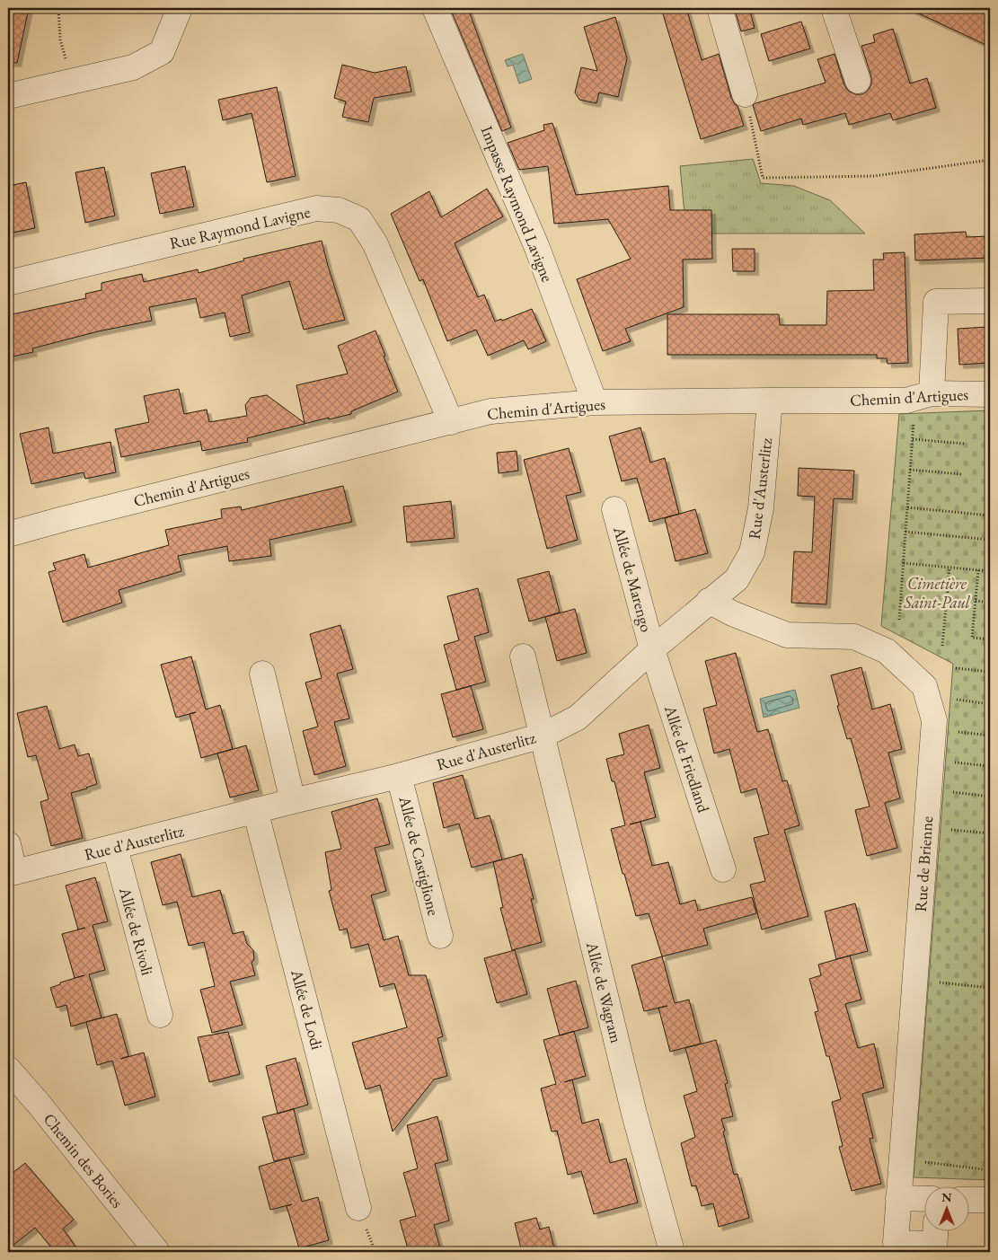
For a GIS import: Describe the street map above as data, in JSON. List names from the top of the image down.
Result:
{
  "streets": {
    "street": [
      "Impasse Raymond Lavigne",
      "Rue Raymond Lavigne",
      "Chemin d'Artigues",
      "Rue d'Austerlitz",
      "Allée de Marengo",
      "Allée de Friedland",
      "Allée de Castiglione",
      "Rue de Brienne",
      "Allée de Rivoli",
      "Allée de Wagram",
      "Allée de Lodi",
      "Chemin des Bories"
    ]
  },
  "crossings": [
    ["Impasse Raymond Lavigne", "Chemin d'Artigues"],
    ["Rue Raymond Lavigne", "Chemin d'Artigues"],
    ["Chemin d'Artigues", "Rue d'Austerlitz"],
    ["Rue d'Austerlitz", "Allée de Marengo"],
    ["Rue d'Austerlitz", "Allée de Friedland"],
    ["Rue d'Austerlitz", "Allée de Castiglione"],
    ["Rue d'Austerlitz", "Rue de Brienne"],
    ["Rue d'Austerlitz", "Allée de Rivoli"],
    ["Rue d'Austerlitz", "Allée de Wagram"],
    ["Rue d'Austerlitz", "Allée de Lodi"],
    ["Allée de Marengo", "Allée de Friedland"]
  ],
  "parks": ["Cimetière Saint-Paul"],
  "north": "top"
}
